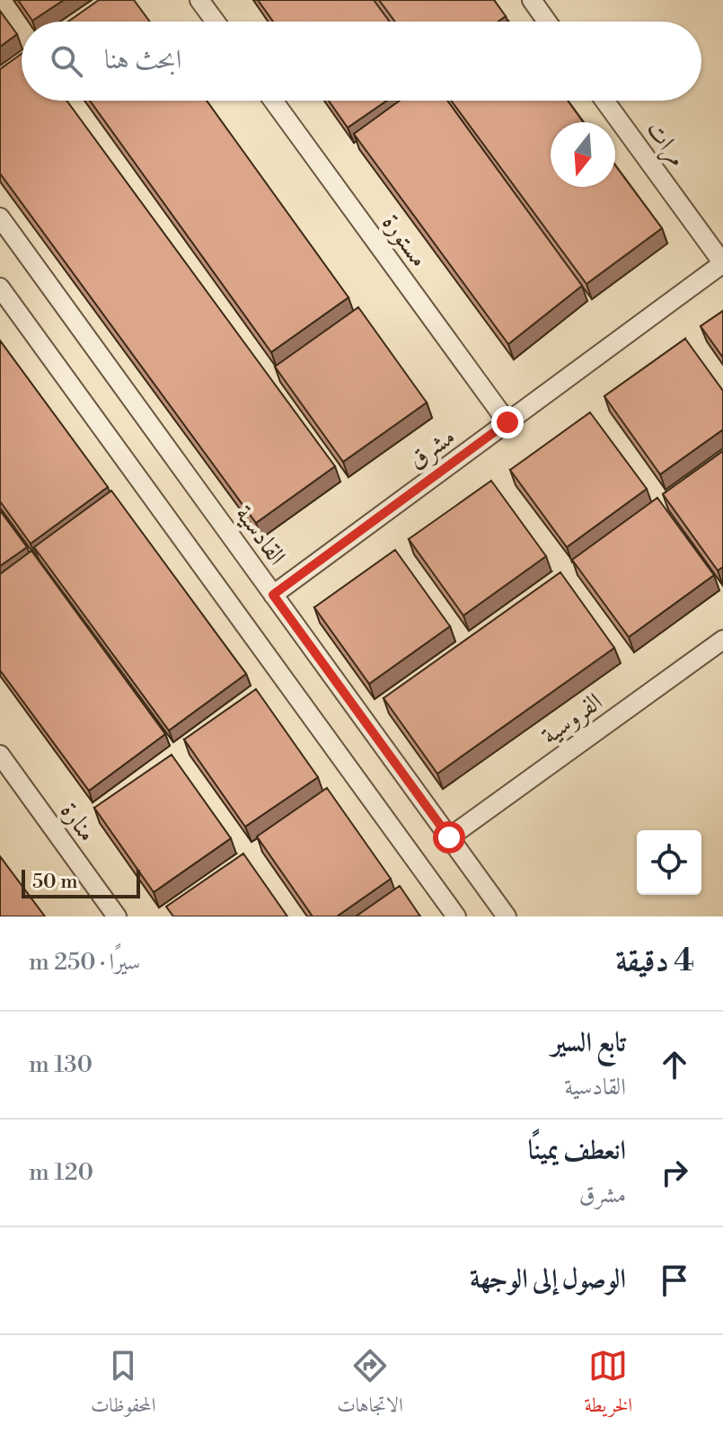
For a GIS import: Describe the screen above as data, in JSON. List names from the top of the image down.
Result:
{
  "streets": {
    "street": [
      "مرات",
      "مستورة",
      "مشرق",
      "القادسية",
      "الفروسية",
      "منارة"
    ]
  },
  "crossings": [
    ["مرات", "مشرق"],
    ["مستورة", "مشرق"],
    ["مشرق", "القادسية"],
    ["القادسية", "الفروسية"]
  ],
  "scale_bar": "50 m",
  "north": "bottom",
  "page": {
    "search": "ابحث هنا",
    "scale": "50 m",
    "heading": ["4 دقيقة", "سيرًا · 250 m"],
    "list": [
      ["تابع السير", "القادسية", "130 m"],
      ["انعطف يمينًا", "مشرق", "120 m"],
      "الوصول إلى الوجهة"
    ],
    "nav": ["الخريطة", "الاتجاهات", "المحفوظات"]
  }
}
